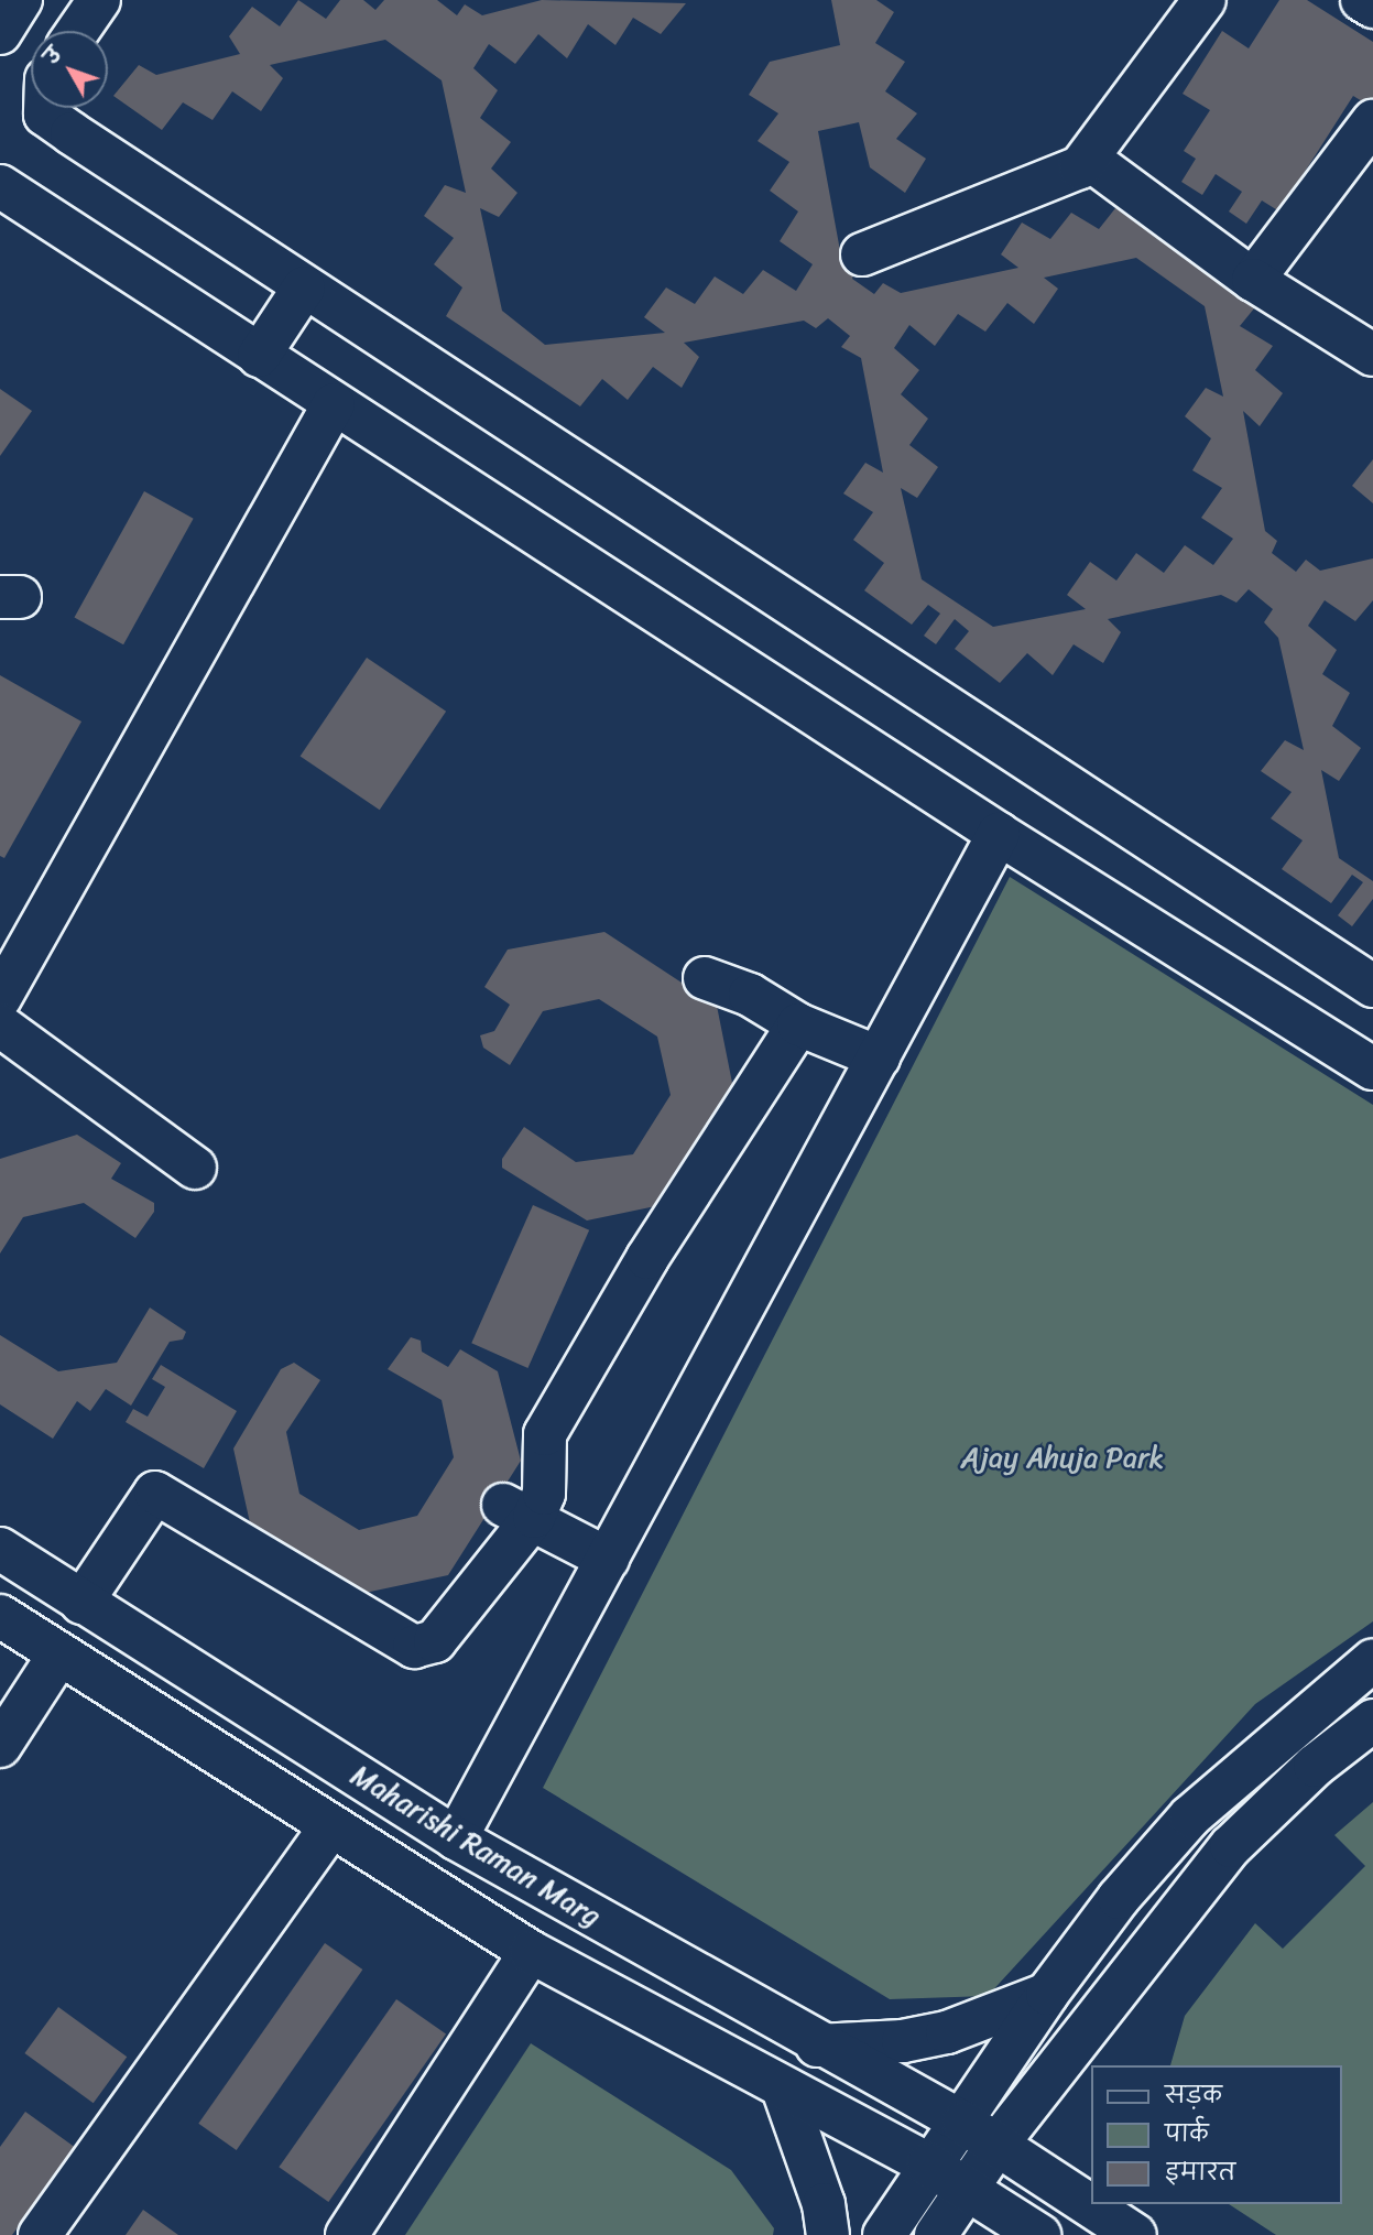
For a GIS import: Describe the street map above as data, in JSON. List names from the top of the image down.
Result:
{
  "streets": {
    "street": ["Maharishi Raman Marg"]
  },
  "parks": ["Ajay Ahuja Park"],
  "legend": ["सड़क", "पार्क", "इमारत"],
  "north": "top left"
}
